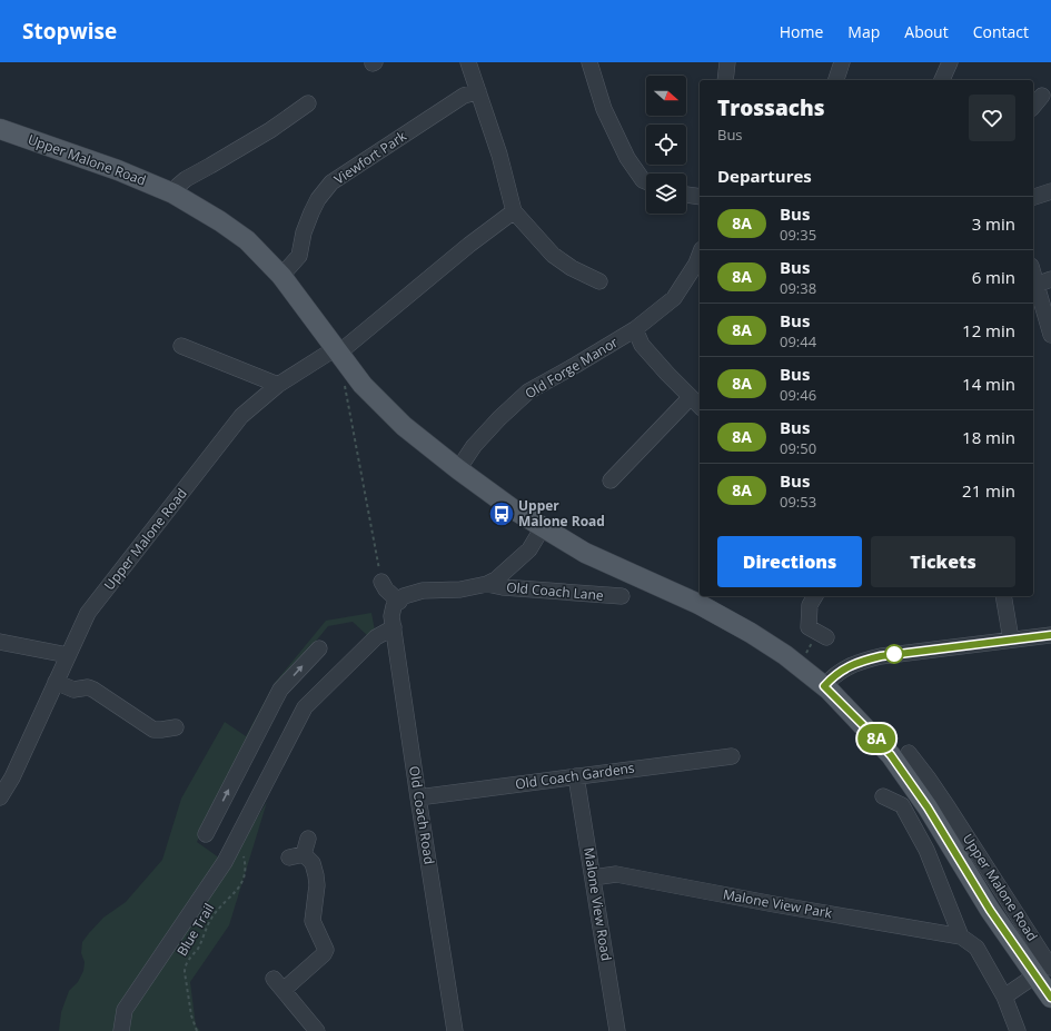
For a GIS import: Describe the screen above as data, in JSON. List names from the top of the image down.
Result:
{
  "streets": {
    "main road": ["Upper Malone Road"],
    "street": [
      "Viewfort Park",
      "Old Forge Manor",
      "Old Coach Lane",
      "Old Coach Gardens",
      "Old Coach Road",
      "Malone View Road",
      "Malone View Park"
    ],
    "path": ["Blue Trail"]
  },
  "crossings": [
    ["Viewfort Park", "Upper Malone Road"],
    ["Upper Malone Road", "Old Forge Manor"],
    ["Upper Malone Road", "Old Coach Lane"],
    ["Old Coach Lane", "Old Coach Road"],
    ["Old Coach Gardens", "Old Coach Road"],
    ["Old Coach Gardens", "Malone View Road"],
    ["Malone View Road", "Malone View Park"]
  ],
  "places": {
    "bus stop": ["Upper Malone Road"]
  },
  "lines": ["bus line 8A"],
  "north": "right",
  "page": {
    "header": "Stopwise",
    "nav": [
      "Home",
      "Map",
      "About",
      "Contact"
    ],
    "on_map": "8A",
    "heading": [
      ["Trossachs", "Bus"],
      "Departures"
    ],
    "list": [
      {
        "mark": "8A",
        "name": "Bus",
        "note": "09:35",
        "value": "3 min"
      },
      {
        "mark": "8A",
        "name": "Bus",
        "note": "09:38",
        "value": "6 min"
      },
      {
        "mark": "8A",
        "name": "Bus",
        "note": "09:44",
        "value": "12 min"
      },
      {
        "mark": "8A",
        "name": "Bus",
        "note": "09:46",
        "value": "14 min"
      },
      {
        "mark": "8A",
        "name": "Bus",
        "note": "09:50",
        "value": "18 min"
      },
      {
        "mark": "8A",
        "name": "Bus",
        "note": "09:53",
        "value": "21 min"
      }
    ],
    "buttons": ["Directions", "Tickets"]
  }
}
